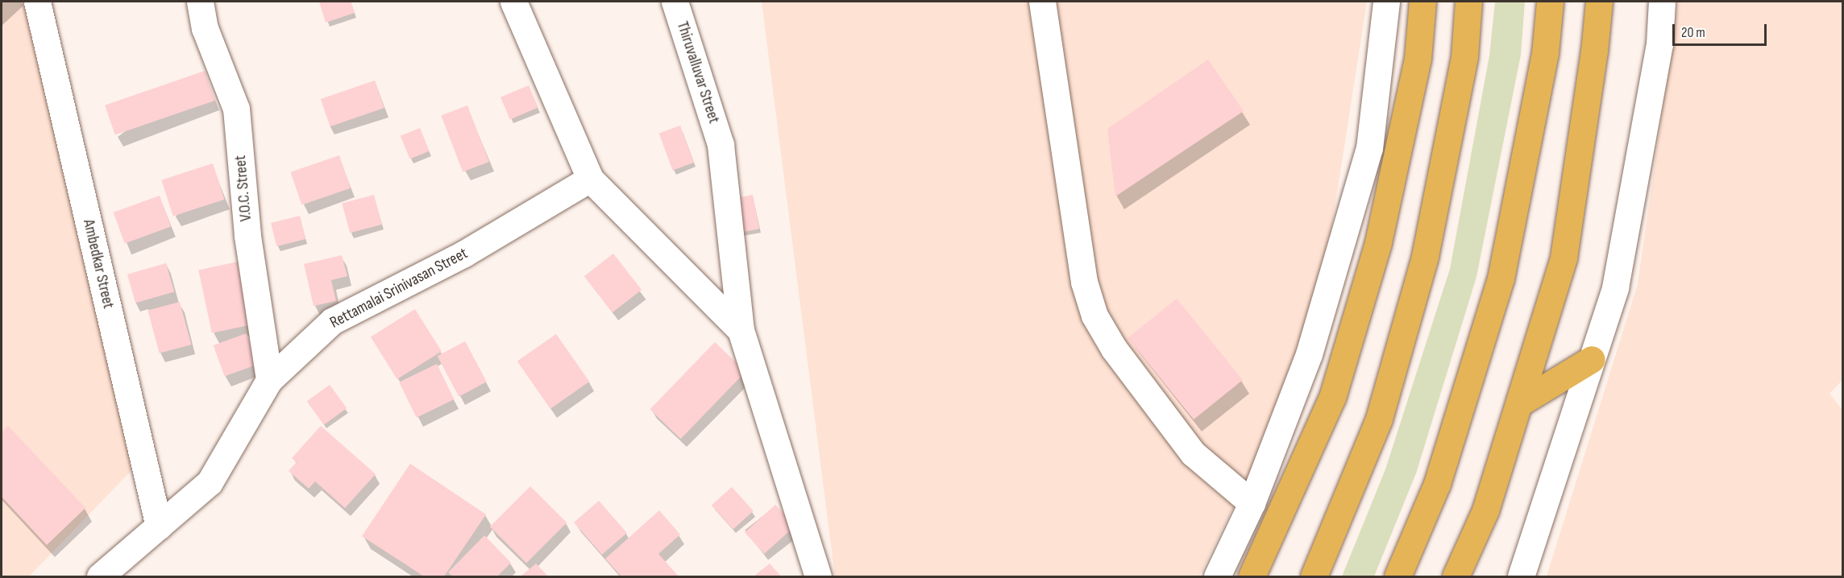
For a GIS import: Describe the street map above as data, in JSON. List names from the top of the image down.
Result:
{
  "streets": {
    "street": [
      "Thiruvalluvar Street",
      "V.O.C. Street",
      "Ambedkar Street",
      "Rettamalai Srinivasan Street"
    ]
  },
  "crossings": [
    ["V.O.C. Street", "Rettamalai Srinivasan Street"],
    ["Ambedkar Street", "Rettamalai Srinivasan Street"]
  ],
  "scale_bar": "20 m"
}
